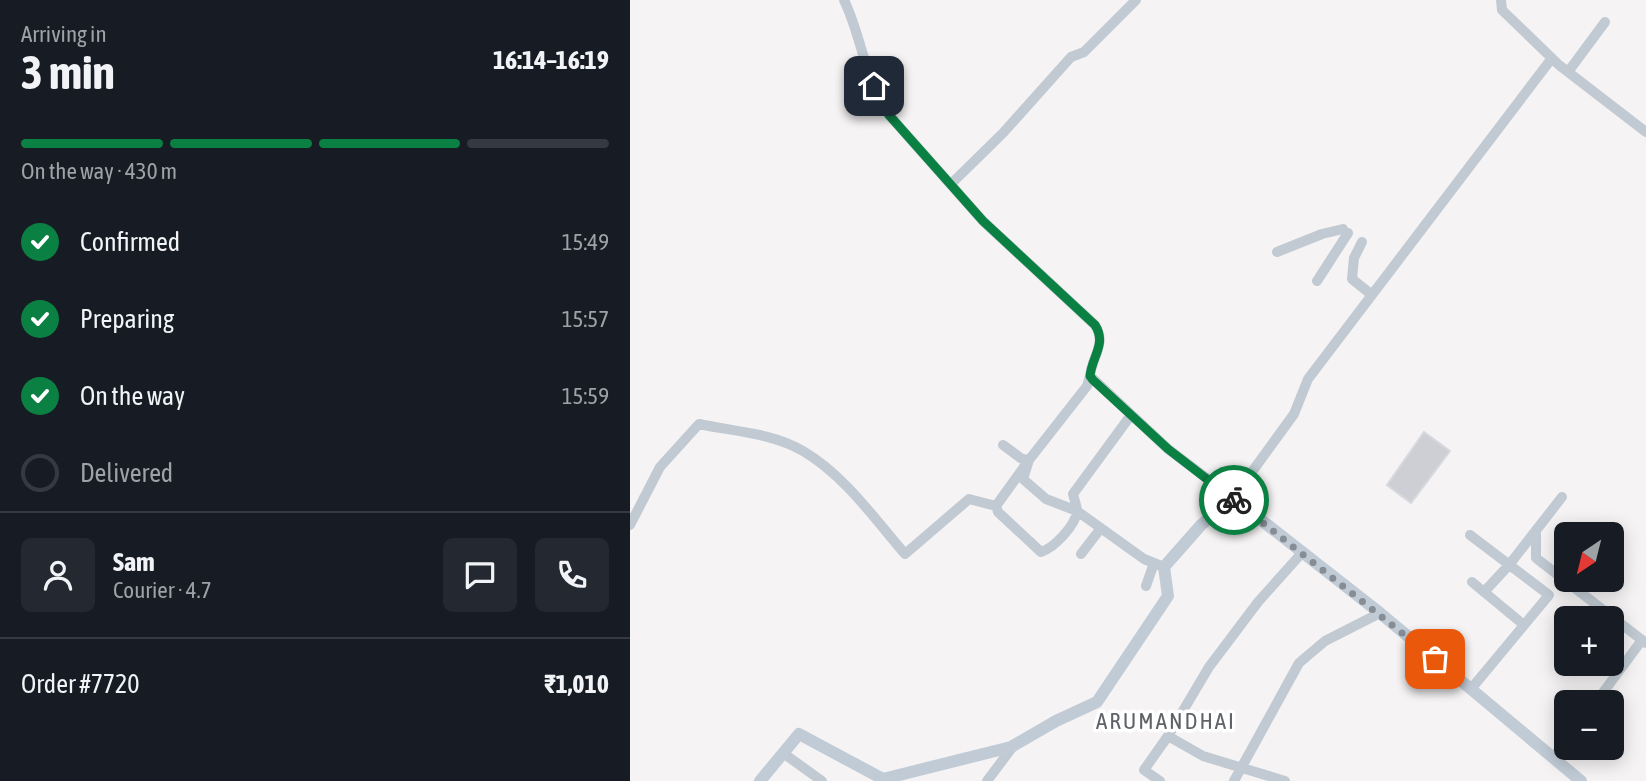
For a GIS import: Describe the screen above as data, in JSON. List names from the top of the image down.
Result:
{
  "districts": ["ARUMANDHAI"],
  "north": "bottom left",
  "page": {
    "heading": ["3 min", "Arriving in", "16:14–16:19"],
    "panel": [
      "Sam",
      "Courier · 4.7",
      "Order #7720",
      "₹1,010"
    ],
    "bar": "On the way · 430 m",
    "list": [
      ["Confirmed", "15:49"],
      ["Preparing", "15:57"],
      ["On the way", "15:59"],
      "Delivered"
    ],
    "map_buttons": ["+", "−"]
  }
}
